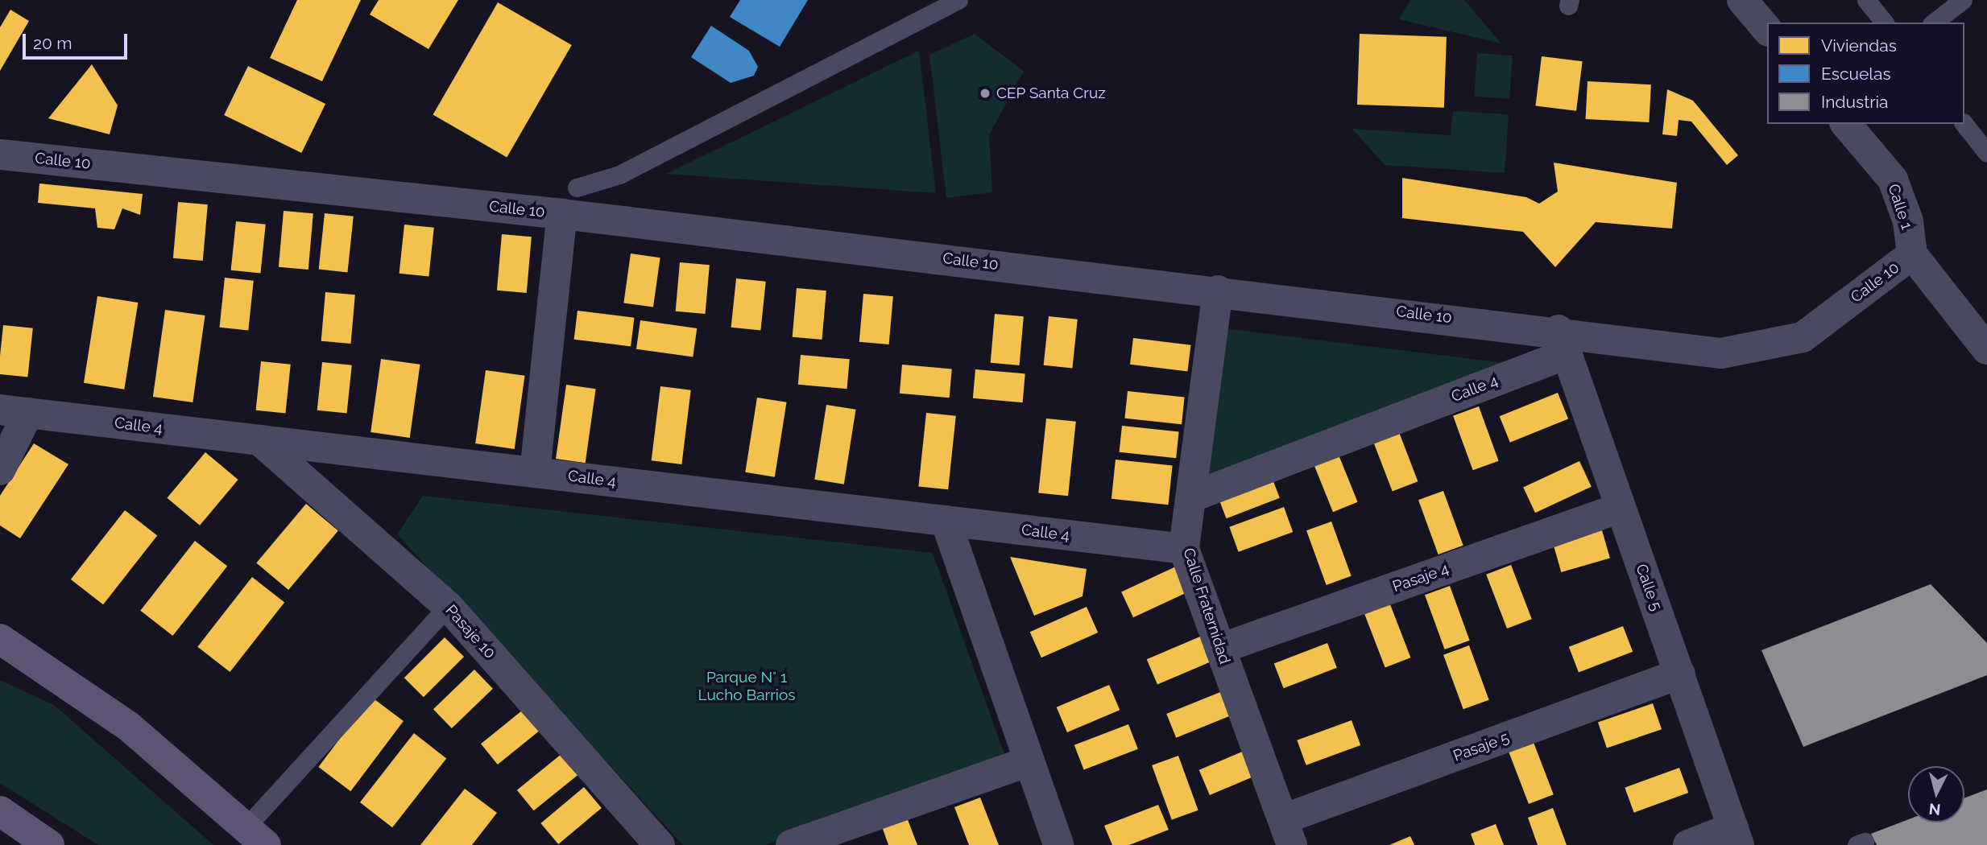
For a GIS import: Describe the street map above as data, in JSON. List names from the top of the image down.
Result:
{
  "streets": {
    "street": [
      "Calle 10",
      "Calle 1",
      "Calle 4",
      "Pasaje 4",
      "Calle 5",
      "Calle Fraternidad",
      "Pasaje 10",
      "Pasaje 5"
    ]
  },
  "crossings": [
    ["Calle 10", "Calle 1"],
    ["Calle 10", "Calle 4"],
    ["Calle 10", "Calle 5"],
    ["Calle 10", "Calle Fraternidad"],
    ["Calle 4", "Calle 5"],
    ["Calle 4", "Calle Fraternidad"],
    ["Calle 4", "Pasaje 10"],
    ["Pasaje 4", "Calle 5"],
    ["Pasaje 4", "Calle Fraternidad"],
    ["Calle 5", "Pasaje 5"],
    ["Calle Fraternidad", "Pasaje 5"]
  ],
  "parks": ["Parque N° 1 Lucho Barrios"],
  "places": ["CEP Santa Cruz"],
  "legend": ["Viviendas", "Escuelas", "Industria"],
  "scale_bar": "20 m",
  "north": "bottom"
}
